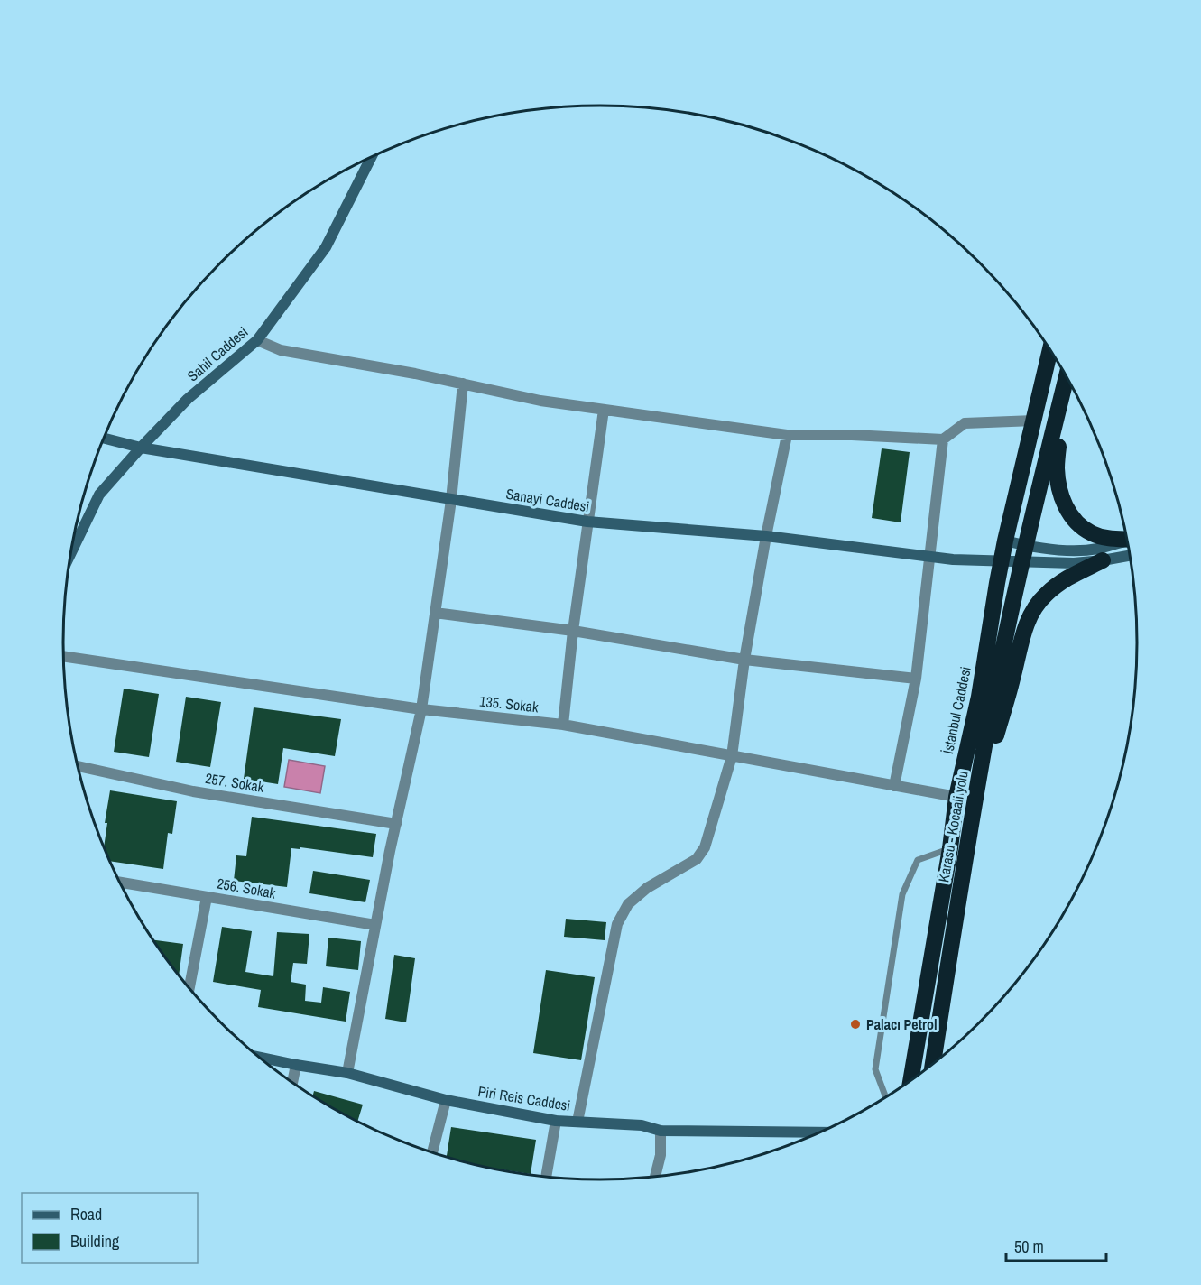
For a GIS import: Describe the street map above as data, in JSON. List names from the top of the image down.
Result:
{
  "streets": {
    "highway": ["İstanbul Caddesi", "Karasu - Kocaali yolu"],
    "street": [
      "Sahil Caddesi",
      "Sanayi Caddesi",
      "135. Sokak",
      "257. Sokak",
      "256. Sokak",
      "Piri Reis Caddesi"
    ]
  },
  "crossings": [
    ["Sahil Caddesi", "Sanayi Caddesi"],
    ["Sanayi Caddesi", "İstanbul Caddesi"],
    ["Sanayi Caddesi", "Karasu - Kocaali yolu"],
    ["135. Sokak", "İstanbul Caddesi"]
  ],
  "places": ["Palacı Petrol"],
  "legend": ["Road", "Building"],
  "scale_bar": "50 m"
}
